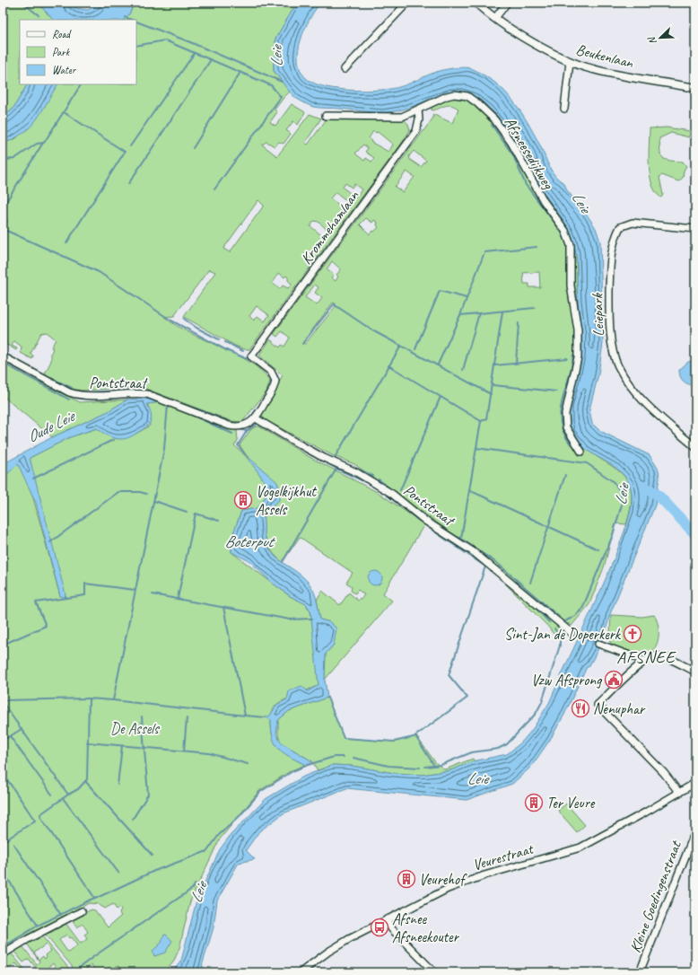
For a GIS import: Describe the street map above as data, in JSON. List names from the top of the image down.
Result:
{
  "streets": {
    "street": [
      "Beukenlaan",
      "Afsneesedijkweg",
      "Krommehamlaan",
      "Leiepark",
      "Pontstraat",
      "Veurestraat",
      "Kleine Goedingenstraat"
    ]
  },
  "crossings": [
    ["Afsneesedijkweg", "Krommehamlaan"],
    ["Krommehamlaan", "Pontstraat"]
  ],
  "districts": ["AFSNEE"],
  "water": ["Leie", "Oude Leie", "Boterput"],
  "parks": ["De Assels"],
  "places": {
    "building": ["Vogelkijkhut Assels", "Ter Veure", "Veurehof"],
    "church": ["Sint-Jan de Doperkerk"],
    "public building": ["Vzw Afsprong"],
    "restaurant": ["Nenuphar"],
    "bus stop": ["Afsnee Afsneekouter"]
  },
  "legend": ["Road", "Park", "Water"],
  "north": "bottom left"
}
